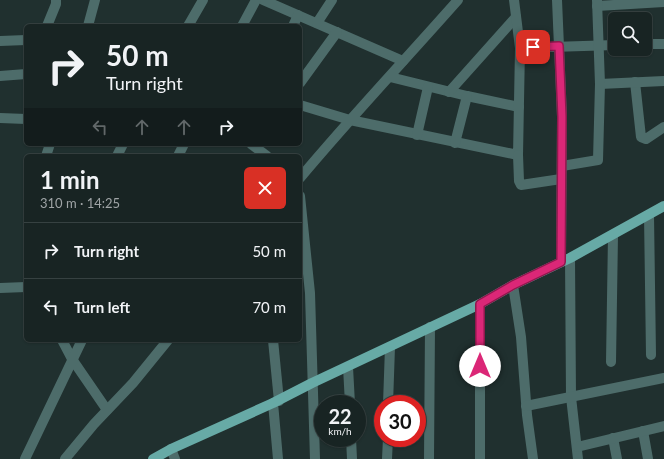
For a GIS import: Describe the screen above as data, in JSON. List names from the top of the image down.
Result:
{
  "page": {
    "turn": ["50 m", "Turn right"],
    "heading": ["1 min", "310 m · 14:25"],
    "list": [
      {
        "name": "Turn right",
        "value": "50 m"
      },
      {
        "name": "Turn left",
        "value": "70 m"
      }
    ],
    "speed": "22 km/h",
    "limit": "30"
  }
}
